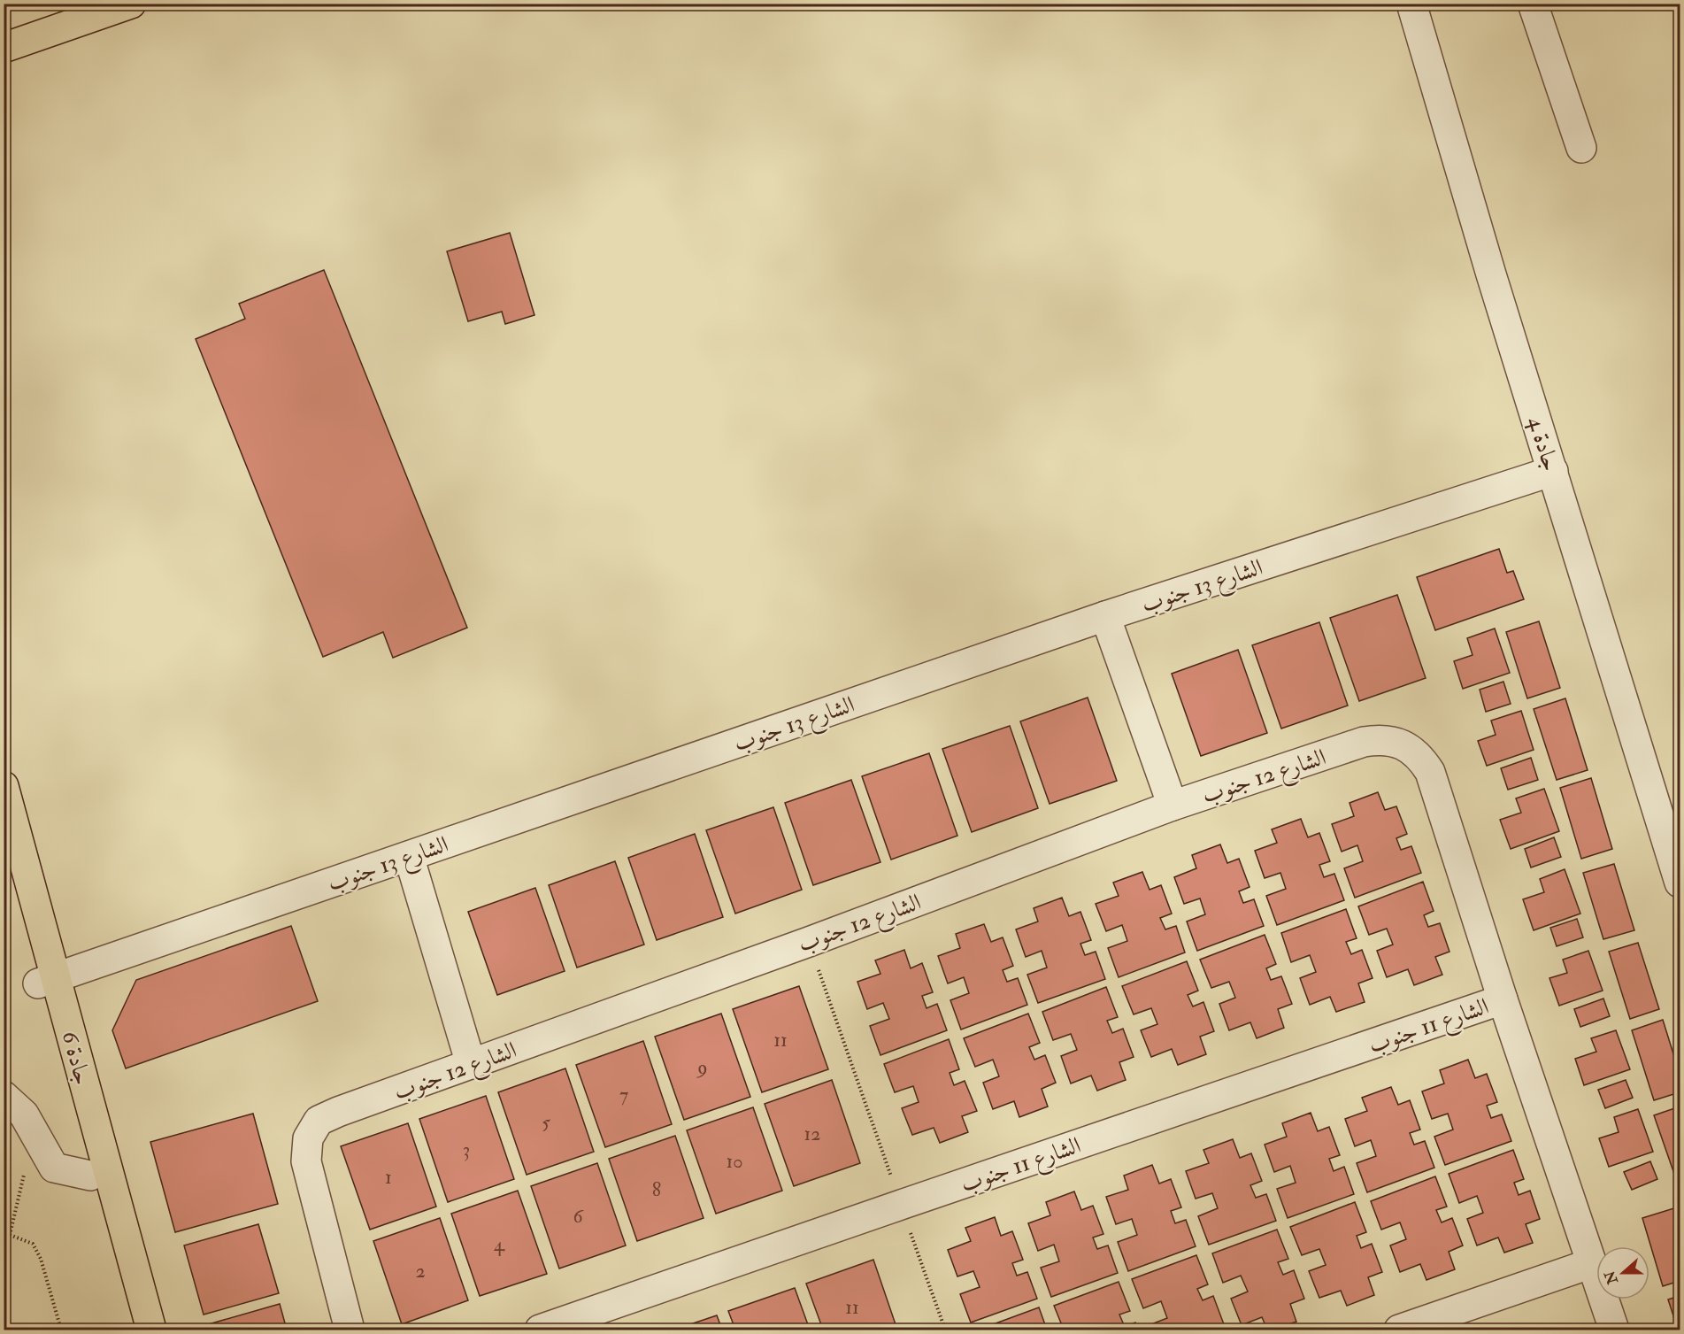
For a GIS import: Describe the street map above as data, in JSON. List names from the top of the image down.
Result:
{
  "streets": {
    "main road": ["جادة 6"],
    "street": [
      "جادة 4",
      "الشارع 13 جنوب",
      "الشارع 12 جنوب",
      "الشارع 11 جنوب"
    ]
  },
  "crossings": [
    ["جادة 4", "الشارع 13 جنوب"],
    ["الشارع 13 جنوب", "جادة 6"],
    ["الشارع 12 جنوب", "الشارع 11 جنوب"]
  ],
  "house_numbers": [
    "11",
    "9",
    "7",
    "5",
    "12",
    "3",
    "10",
    "1",
    "8",
    "6",
    "4",
    "2",
    "11"
  ],
  "north": "left"
}
